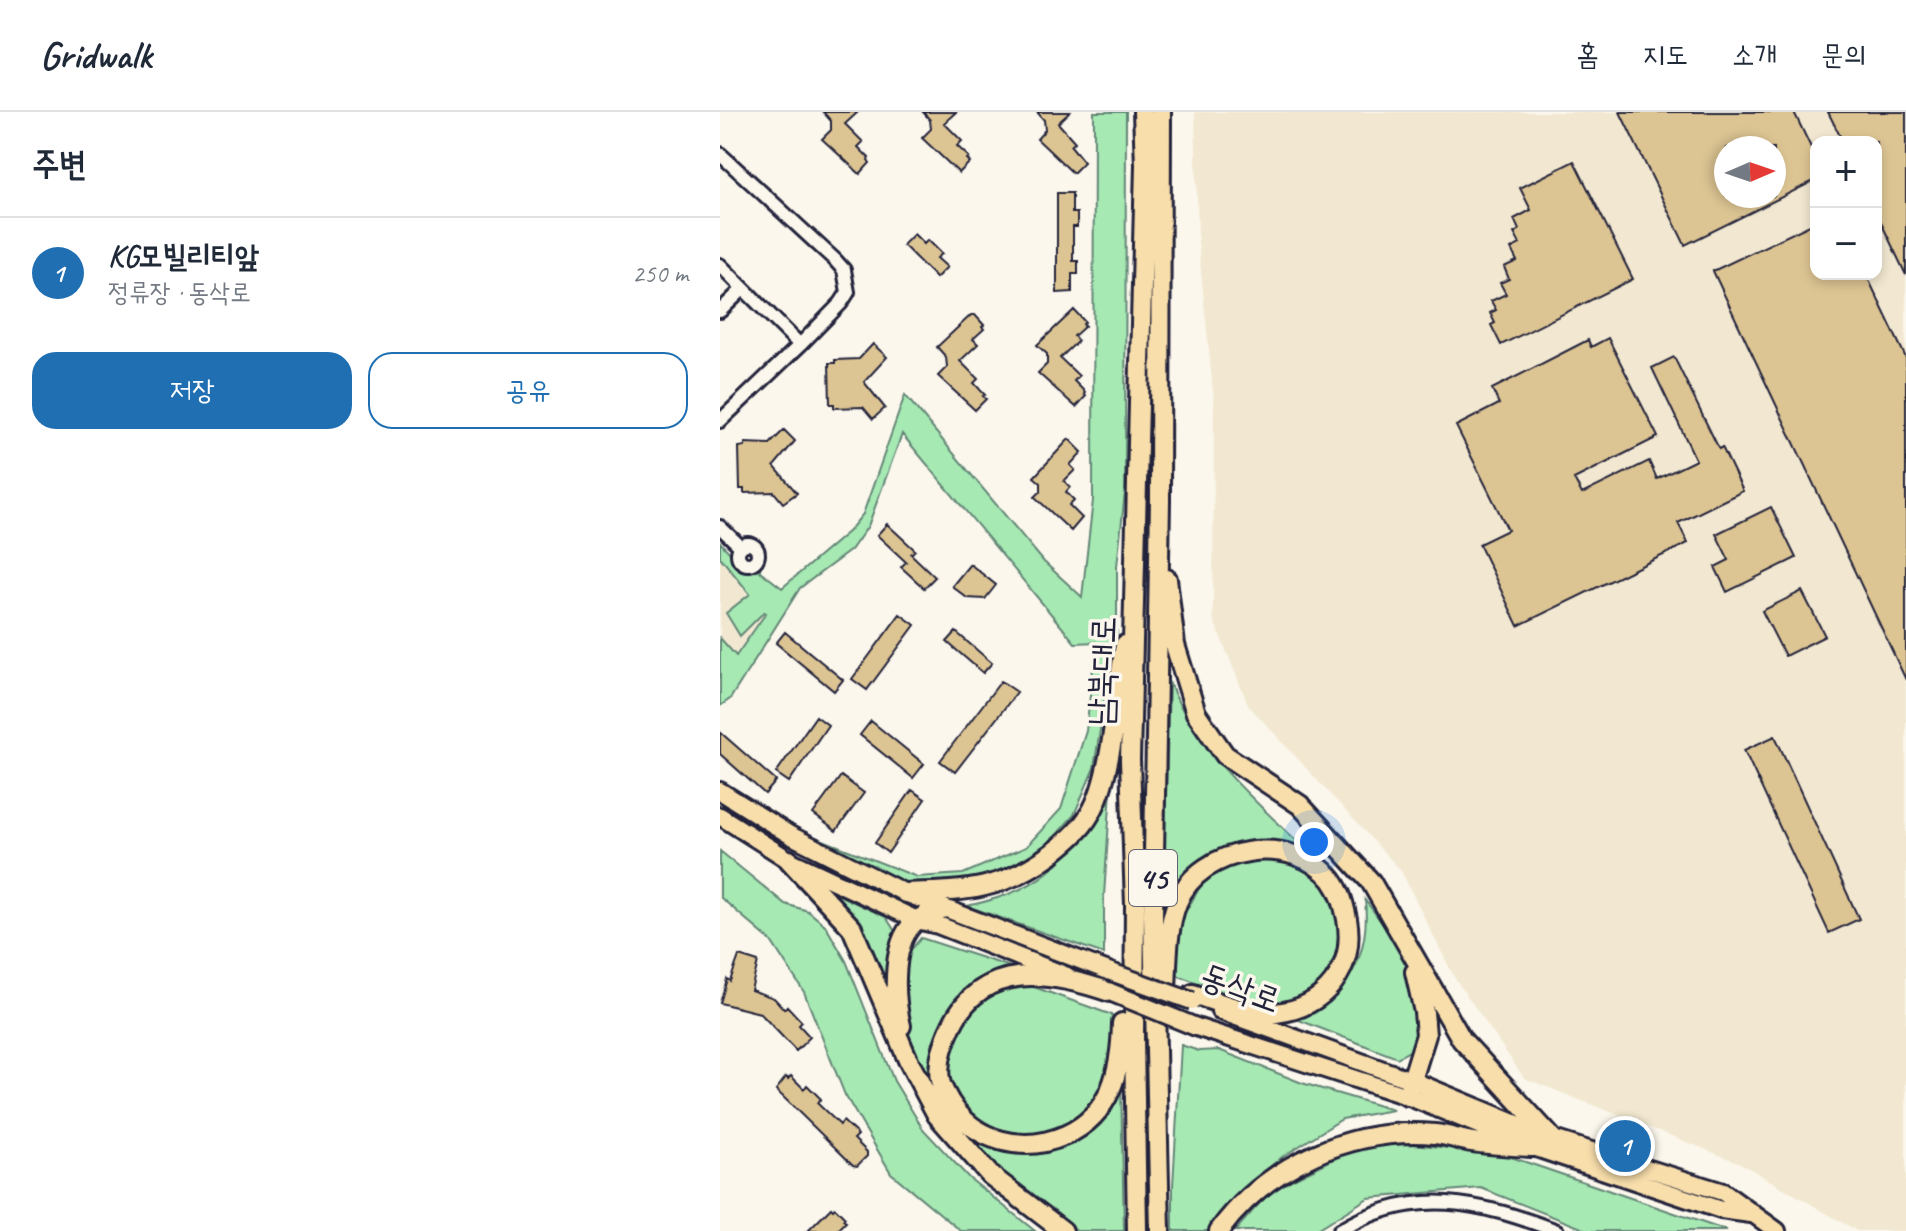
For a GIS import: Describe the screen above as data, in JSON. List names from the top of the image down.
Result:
{
  "streets": {
    "highway": ["남북대로", "45"],
    "main road": ["동삭로"]
  },
  "north": "right",
  "page": {
    "header": "Gridwalk",
    "nav": [
      "홈",
      "지도",
      "소개",
      "문의"
    ],
    "heading": "주변",
    "map_buttons": ["+", "−"],
    "list": [
      {
        "mark": "1",
        "name": "KG모빌리티앞",
        "note": "정류장 · 동삭로",
        "value": "250 m"
      }
    ],
    "buttons": ["저장", "공유"],
    "pins": "1"
  }
}
